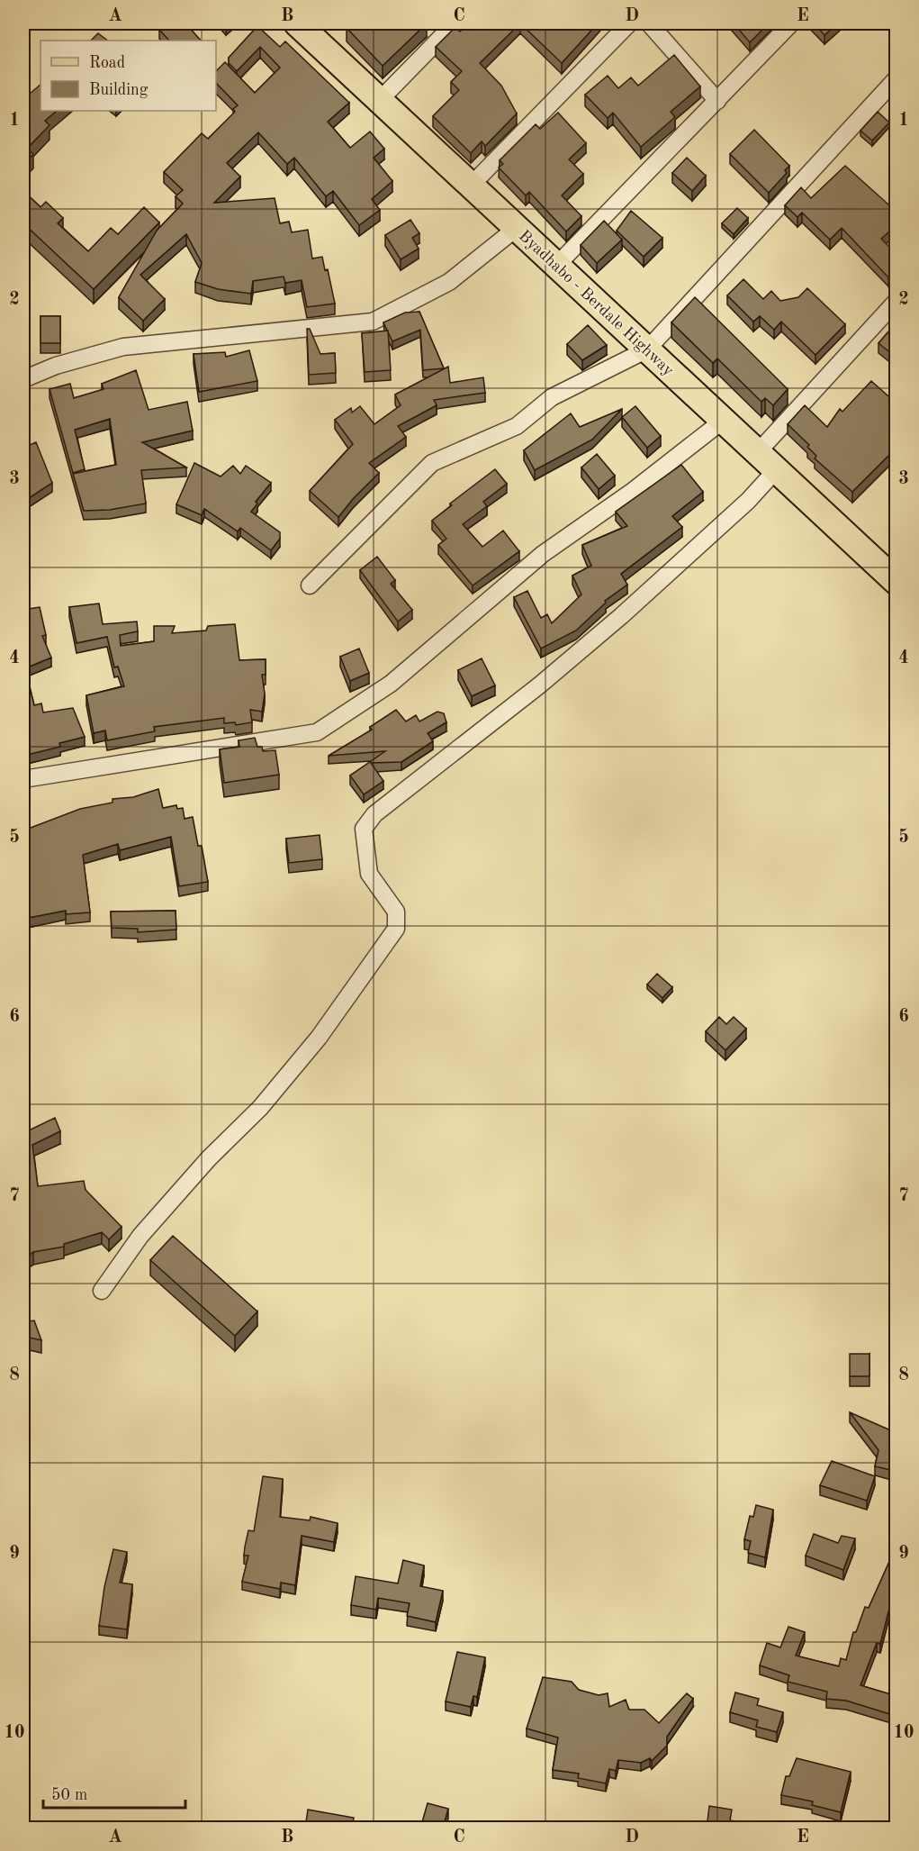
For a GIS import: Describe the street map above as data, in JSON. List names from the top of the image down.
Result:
{
  "streets": {
    "main road": ["Byadhabo - Berdale Highway"]
  },
  "legend": ["Road", "Building"],
  "scale_bar": "50 m",
  "grid": {
    "columns": [
      "A",
      "B",
      "C",
      "D",
      "E"
    ],
    "rows": [
      "1",
      "2",
      "3",
      "4",
      "5",
      "6",
      "7",
      "8",
      "9",
      "10"
    ]
  }
}
